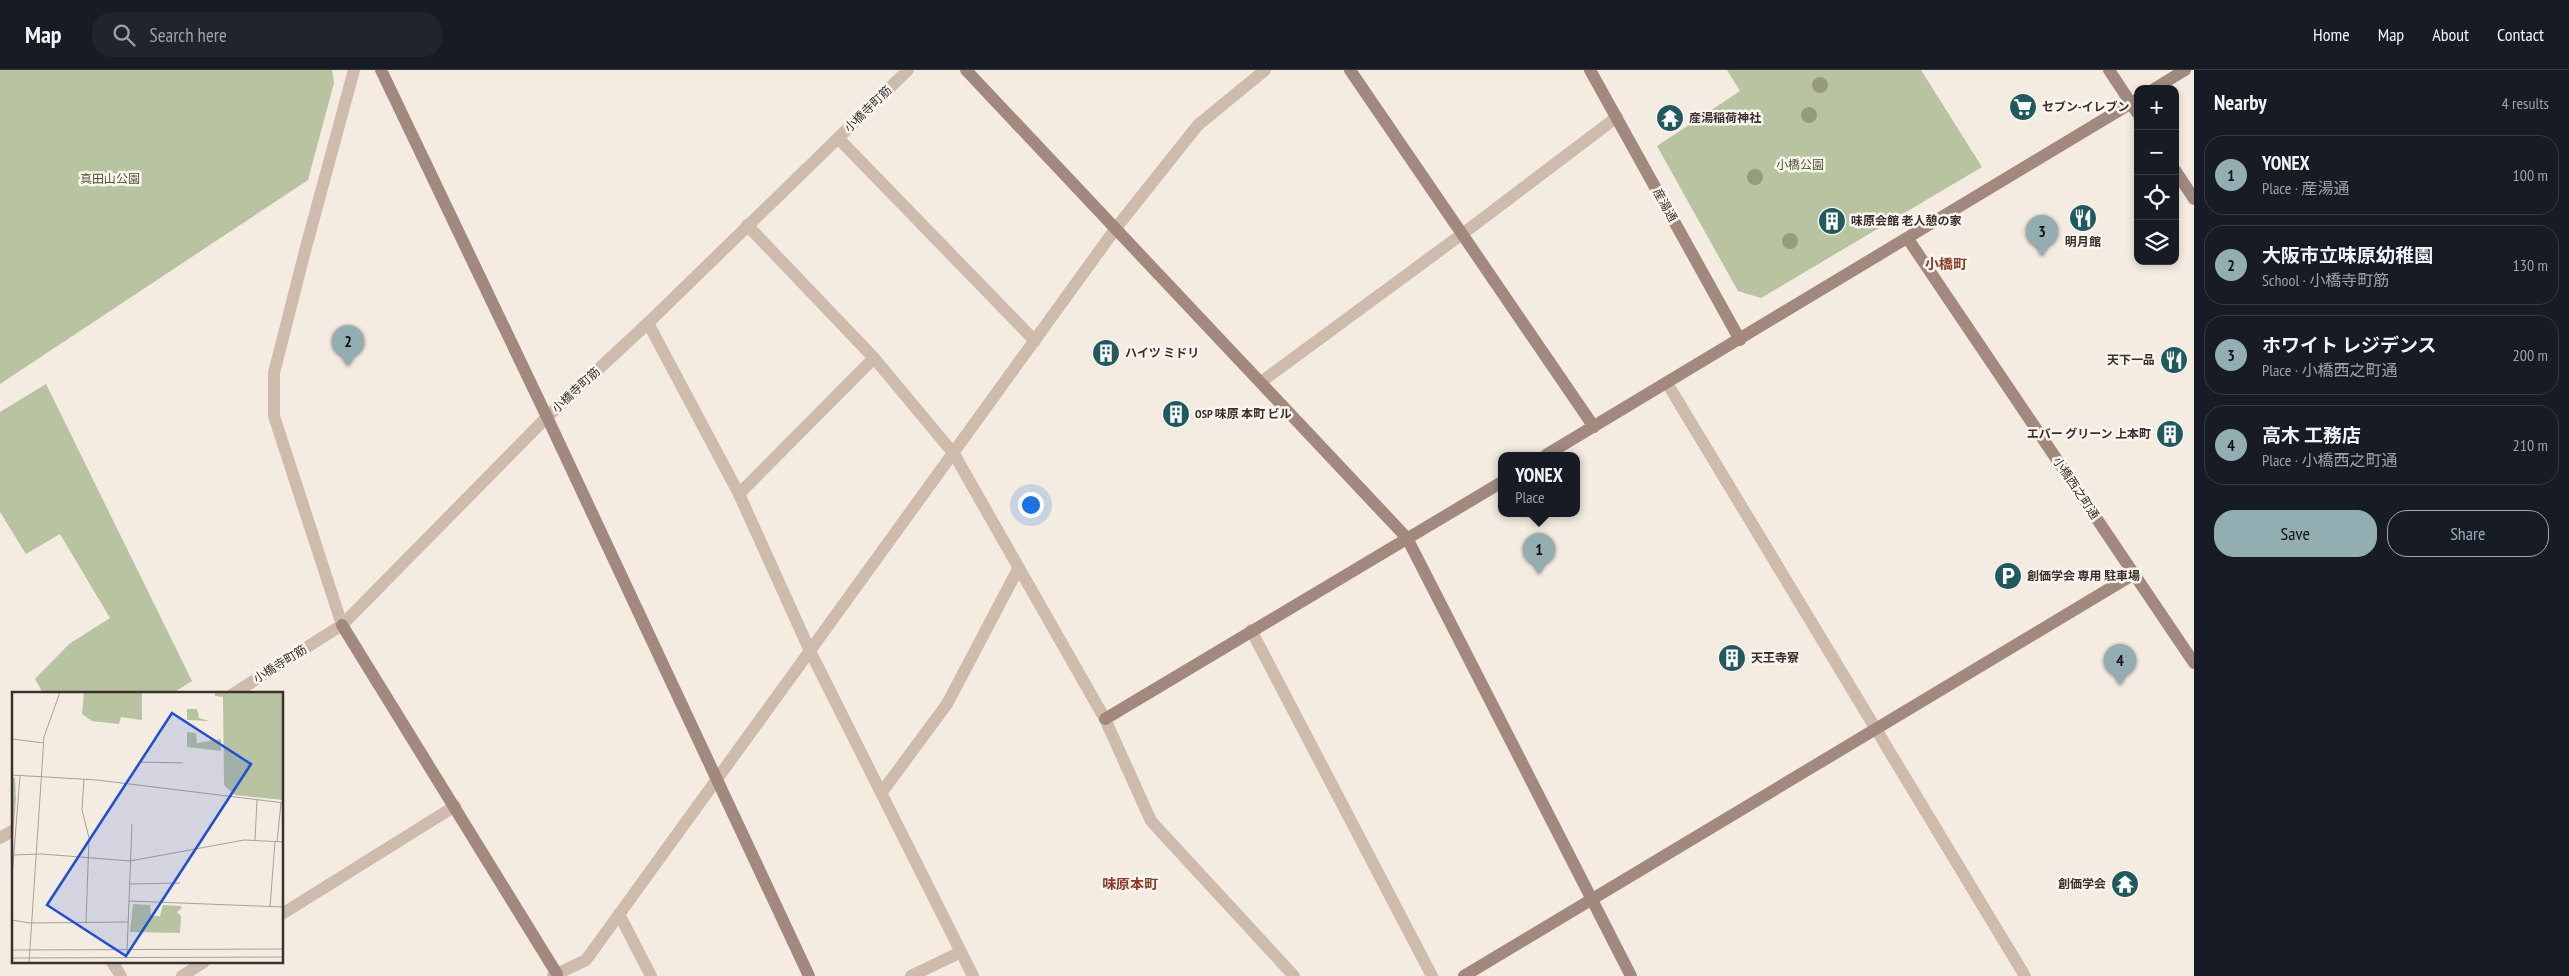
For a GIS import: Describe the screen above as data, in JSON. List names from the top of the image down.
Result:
{
  "streets": {
    "street": ["小橋寺町筋", "産湯通", "小橋西之町通"]
  },
  "districts": ["小橋町", "味原本町"],
  "parks": ["小橋公園", "真田山公園"],
  "places": {
    "supermarket": ["セブン-イレブン"],
    "temple": ["産湯稲荷神社", "創価学会"],
    "restaurant": ["明月館", "天下一品"],
    "building": [
      "味原会館 老人憩の家",
      "ハイツ ミドリ",
      "OSP 味原 本町 ビル",
      "エバー グリーン 上本町",
      "天王寺寮"
    ],
    "parking": ["創価学会 専用 駐車場"]
  },
  "page": {
    "header": "Map",
    "search": "Search here",
    "nav": [
      "Home",
      "Map",
      "About",
      "Contact"
    ],
    "heading": ["Nearby", "4 results"],
    "map_buttons": ["+", "−"],
    "list": [
      {
        "mark": "1",
        "name": "YONEX",
        "note": "Place · 産湯通",
        "value": "100 m"
      },
      {
        "mark": "2",
        "name": "大阪市立味原幼稚園",
        "note": "School · 小橋寺町筋",
        "value": "130 m"
      },
      {
        "mark": "3",
        "name": "ホワイト レジデンス",
        "note": "Place · 小橋西之町通",
        "value": "200 m"
      },
      {
        "mark": "4",
        "name": "高木 工務店",
        "note": "Place · 小橋西之町通",
        "value": "210 m"
      }
    ],
    "pins": [
      "3",
      "2",
      "1",
      "4"
    ],
    "popup": ["YONEX", "Place"],
    "buttons": ["Save", "Share"]
  }
}
